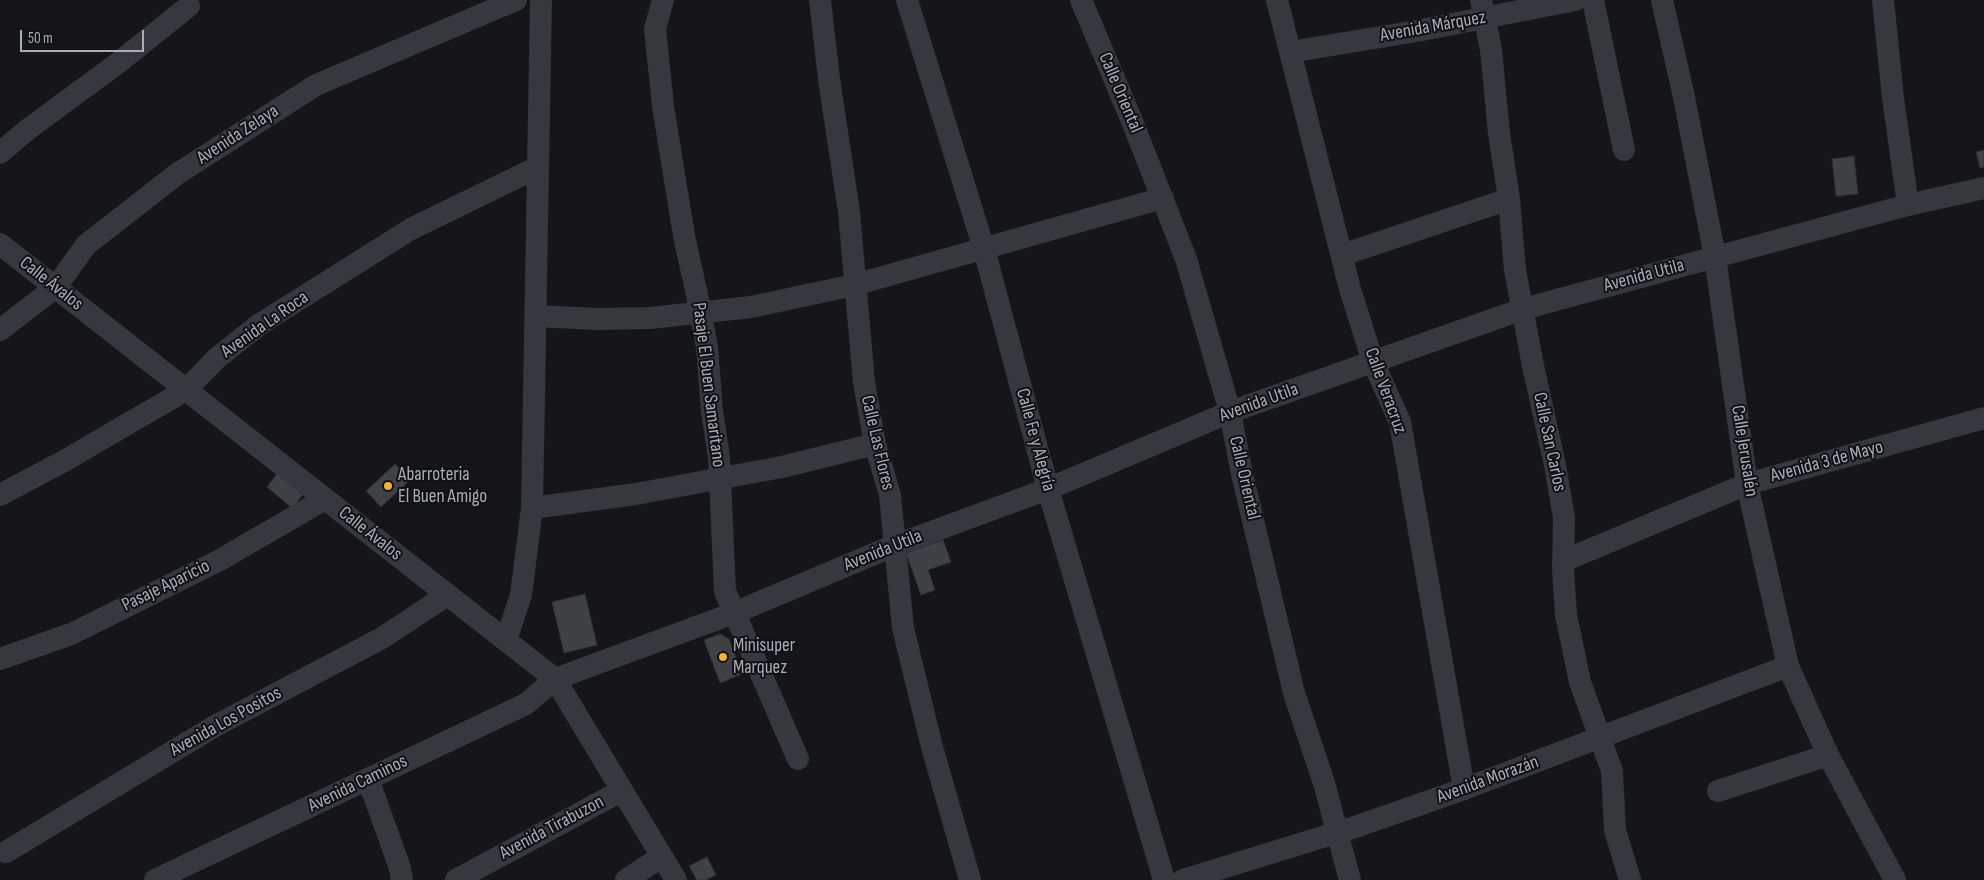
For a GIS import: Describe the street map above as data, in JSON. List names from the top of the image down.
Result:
{
  "streets": {
    "street": [
      "Avenida Márquez",
      "Calle Oriental",
      "Avenida Zelaya",
      "Avenida Utila",
      "Calle Ávalos",
      "Avenida La Roca",
      "Pasaje El Buen Samaritano",
      "Calle Veracruz",
      "Calle Fe y Alegría",
      "Calle San Carlos",
      "Calle Las Flores",
      "Calle Jerusalén",
      "Avenida 3 de Mayo",
      "Pasaje Aparicio",
      "Avenida Los Positos",
      "Avenida Morazán",
      "Avenida Caminos",
      "Avenida Tirabuzon"
    ]
  },
  "crossings": [
    ["Avenida Márquez", "Calle Veracruz"],
    ["Avenida Márquez", "Calle San Carlos"],
    ["Calle Oriental", "Avenida Utila"],
    ["Calle Oriental", "Avenida Morazán"],
    ["Avenida Zelaya", "Calle Ávalos"],
    ["Avenida Utila", "Calle Ávalos"],
    ["Avenida Utila", "Pasaje El Buen Samaritano"],
    ["Avenida Utila", "Calle Veracruz"],
    ["Avenida Utila", "Calle Fe y Alegría"],
    ["Avenida Utila", "Calle San Carlos"],
    ["Avenida Utila", "Calle Las Flores"],
    ["Avenida Utila", "Calle Jerusalén"],
    ["Avenida Utila", "Avenida Caminos"],
    ["Calle Ávalos", "Avenida La Roca"],
    ["Calle Ávalos", "Pasaje Aparicio"],
    ["Calle Ávalos", "Avenida Los Positos"],
    ["Calle Ávalos", "Avenida Caminos"],
    ["Calle Ávalos", "Avenida Tirabuzon"],
    ["Calle Veracruz", "Avenida Morazán"],
    ["Calle San Carlos", "Avenida 3 de Mayo"],
    ["Calle San Carlos", "Avenida Morazán"],
    ["Calle Jerusalén", "Avenida 3 de Mayo"],
    ["Calle Jerusalén", "Avenida Morazán"]
  ],
  "places": ["Abarroteria El Buen Amigo", "Minisuper Marquez"],
  "scale_bar": "50 m"
}
